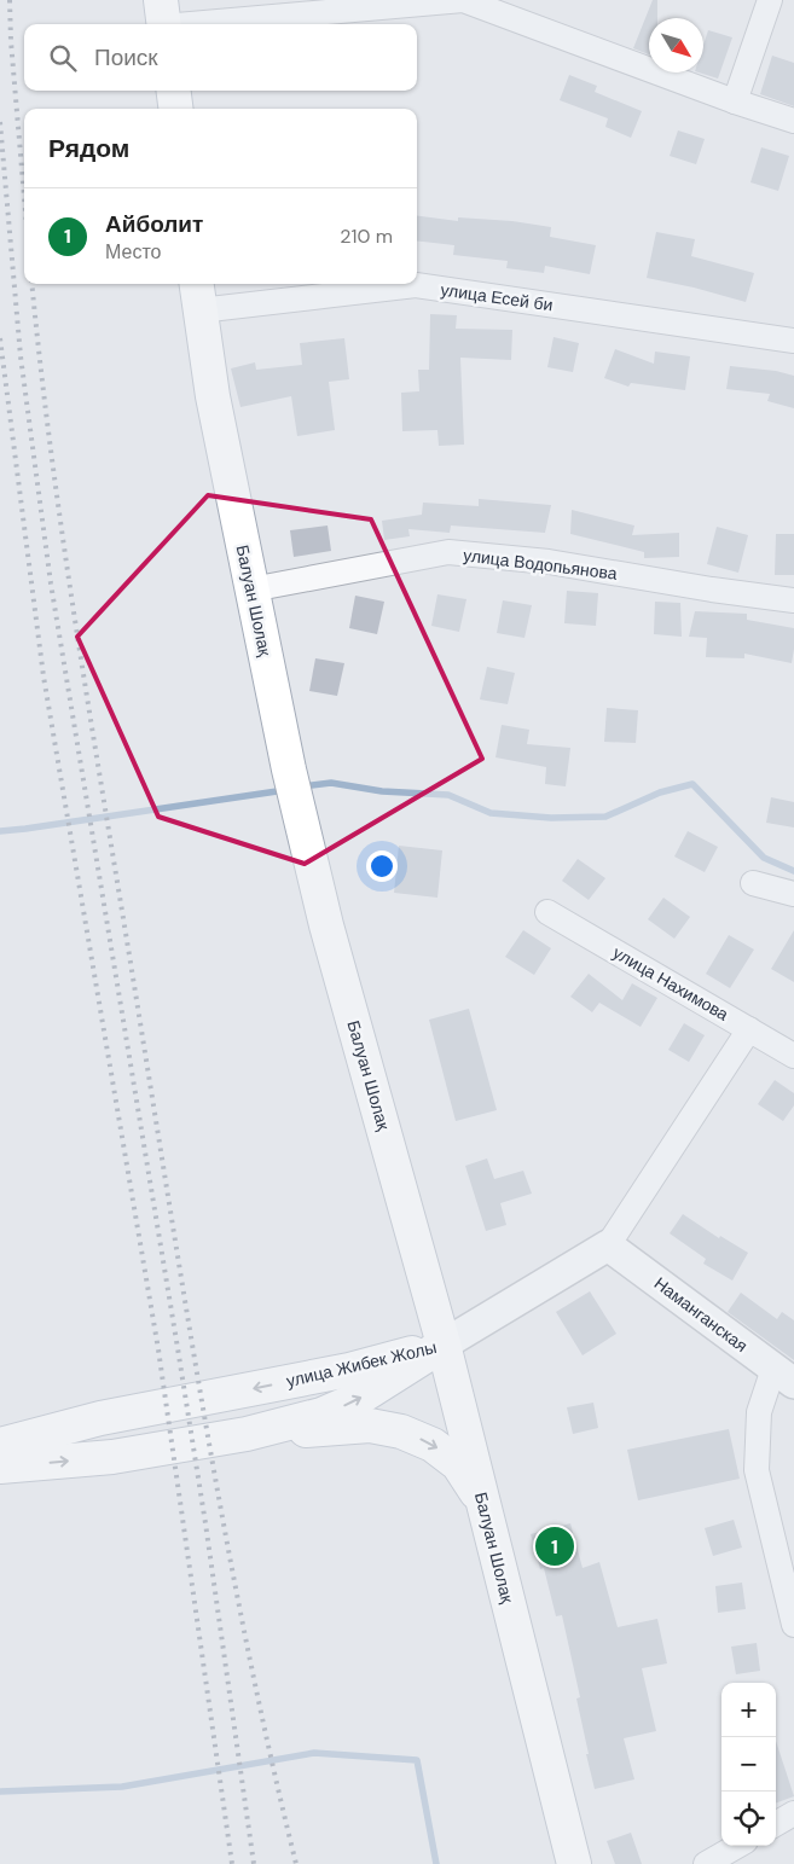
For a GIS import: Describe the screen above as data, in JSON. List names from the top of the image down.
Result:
{
  "streets": {
    "main road": ["Балуан Шолақ", "улица Жибек Жолы"],
    "street": [
      "улица Есей би",
      "улица Водопьянова",
      "улица Нахимова",
      "Наманганская"
    ]
  },
  "crossings": [
    ["улица Есей би", "Балуан Шолақ"],
    ["улица Водопьянова", "Балуан Шолақ"],
    ["Балуан Шолақ", "улица Жибек Жолы"]
  ],
  "north": "bottom right",
  "page": {
    "search": "Поиск",
    "heading": "Рядом",
    "list": [
      {
        "mark": "1",
        "name": "Айболит",
        "note": "Место",
        "value": "210 m"
      }
    ],
    "pins": "1",
    "map_buttons": ["+", "−"]
  }
}
